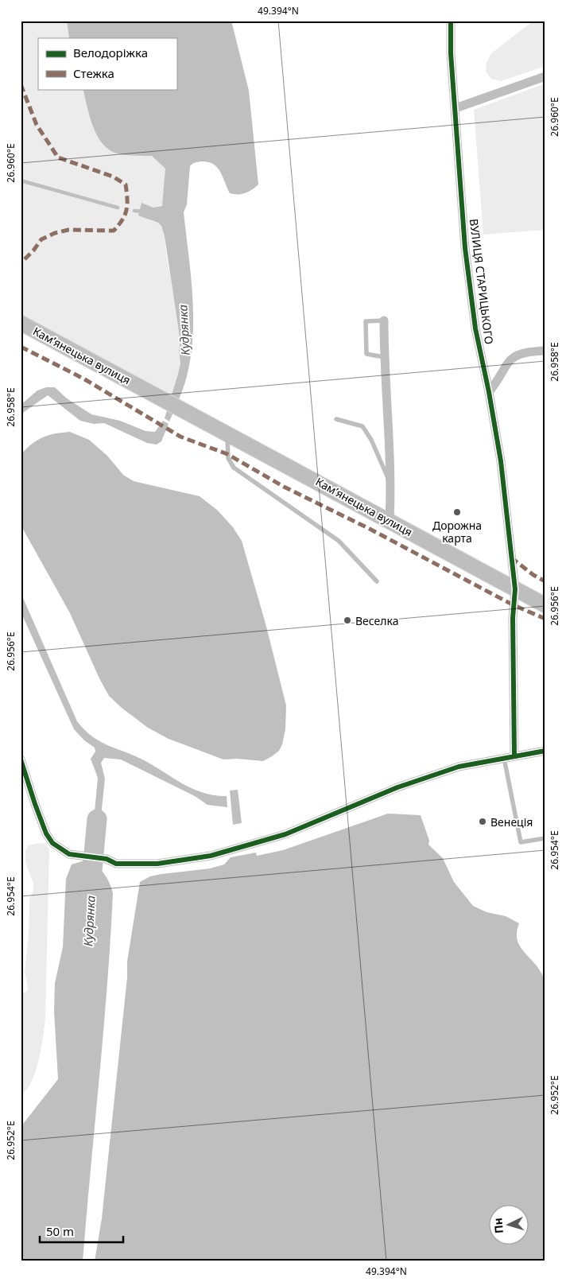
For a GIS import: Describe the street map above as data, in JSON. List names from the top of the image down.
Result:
{
  "streets": {
    "main road": ["Камʼянецька вулиця"],
    "street": ["ВУЛИЦЯ СТАРИЦЬКОГО"]
  },
  "crossings": [
    ["ВУЛИЦЯ СТАРИЦЬКОГО", "Камʼянецька вулиця"]
  ],
  "water": ["Кудрянка"],
  "places": ["Дорожна карта", "Веселка", "Венеція"],
  "legend": ["Велодоріжка", "Стежка"],
  "scale_bar": "50 m",
  "north": "left",
  "coordinates": [
    "49.394°N",
    "26.960°E",
    "26.958°E",
    "26.956°E",
    "26.954°E",
    "26.952°E"
  ]
}
